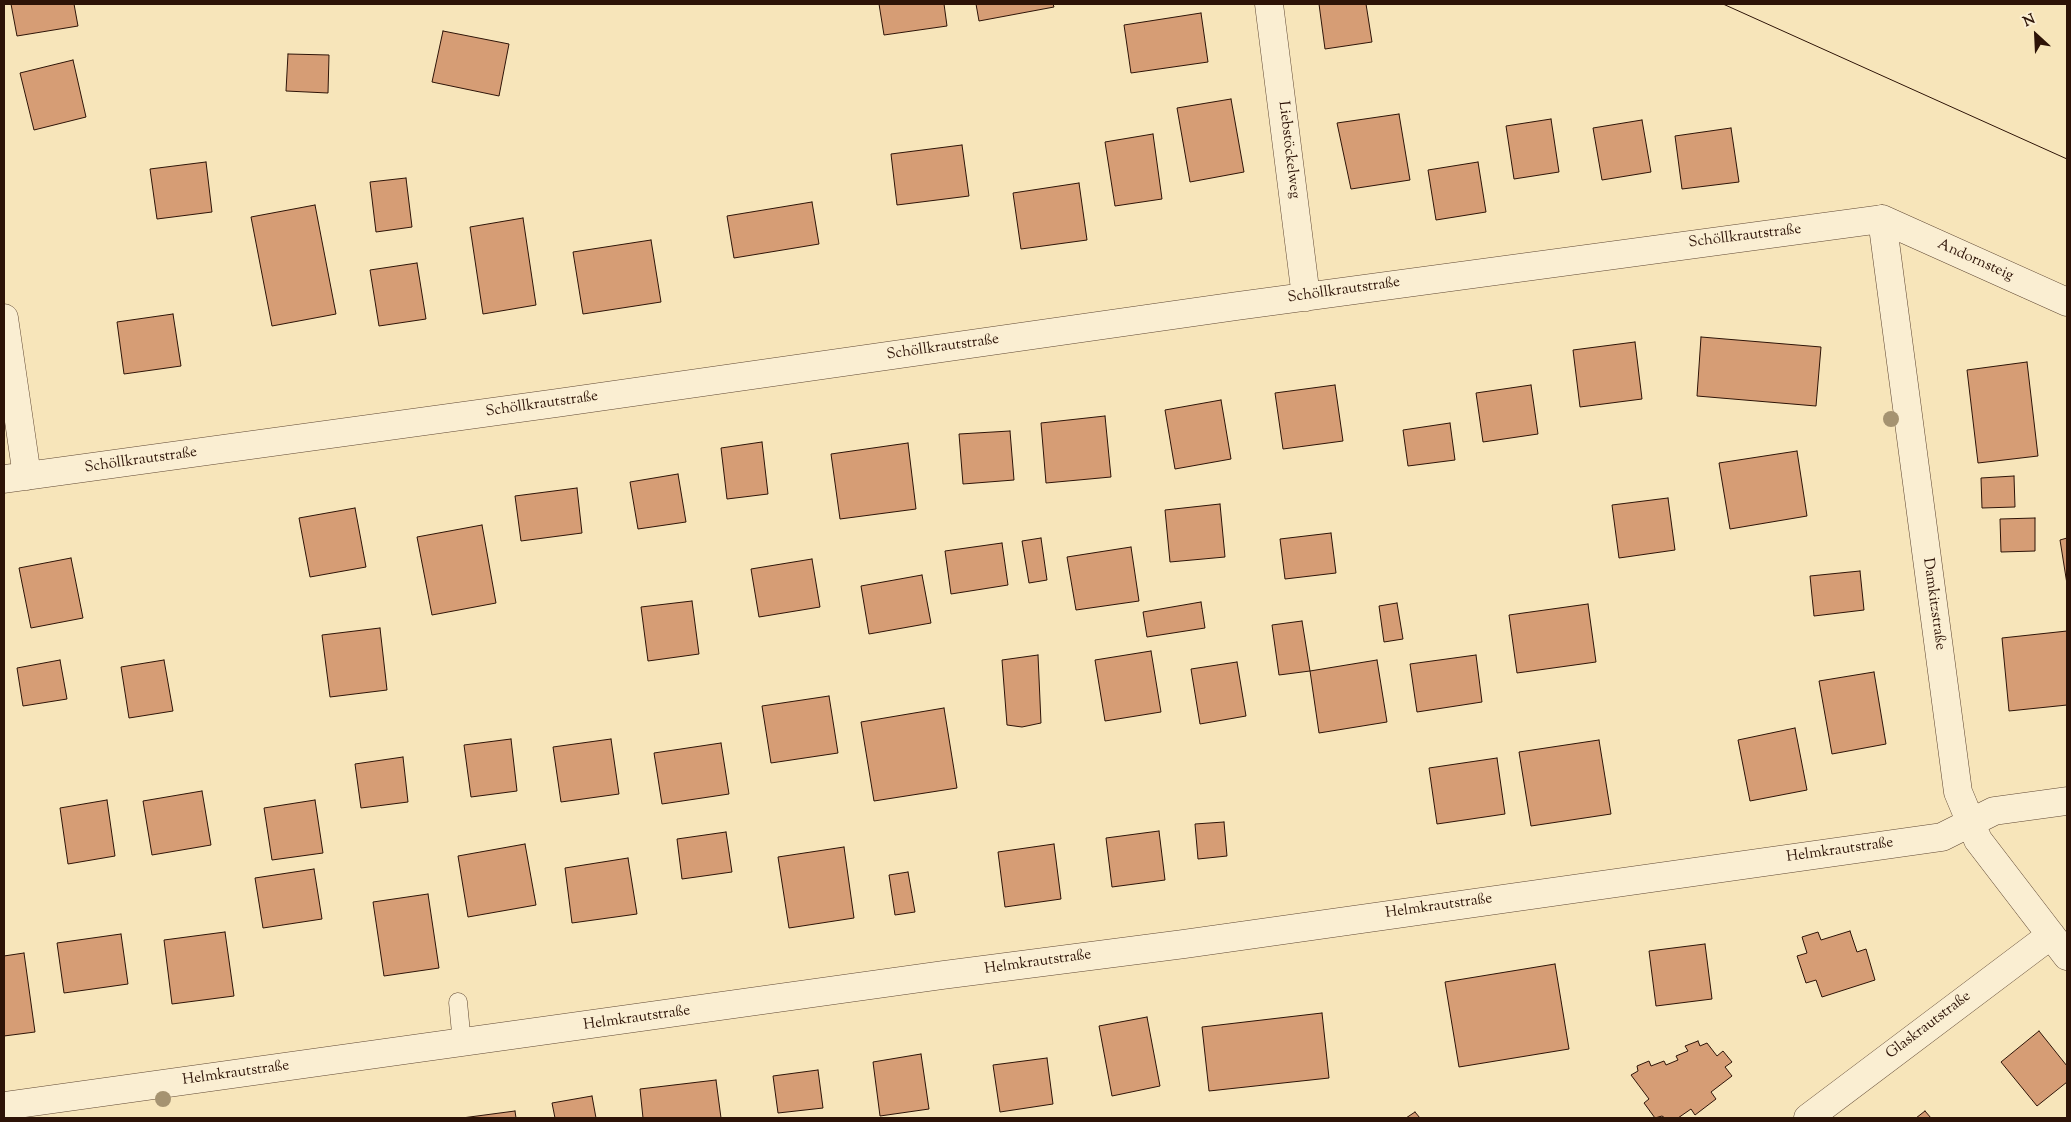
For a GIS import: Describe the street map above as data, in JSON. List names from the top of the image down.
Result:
{
  "streets": {
    "street": [
      "Liebstöckelweg",
      "Schöllkrautstraße",
      "Andornsteig",
      "Damkitzstraße",
      "Helmkrautstraße",
      "Glaskrautstraße"
    ]
  },
  "crossings": [
    ["Liebstöckelweg", "Schöllkrautstraße"],
    ["Schöllkrautstraße", "Andornsteig"],
    ["Schöllkrautstraße", "Damkitzstraße"],
    ["Andornsteig", "Damkitzstraße"],
    ["Damkitzstraße", "Helmkrautstraße"],
    ["Damkitzstraße", "Glaskrautstraße"]
  ],
  "north": "top left"
}
